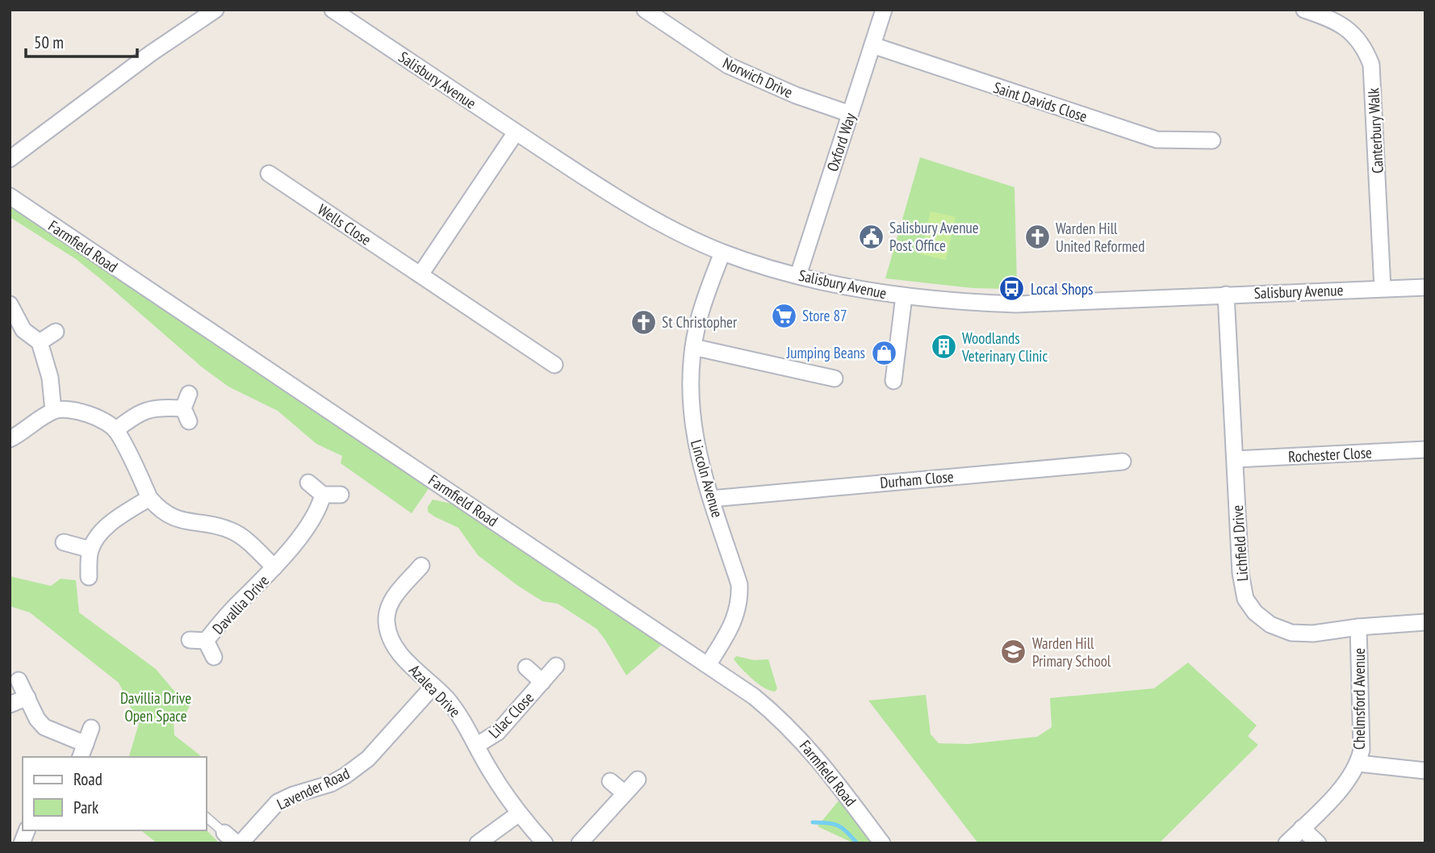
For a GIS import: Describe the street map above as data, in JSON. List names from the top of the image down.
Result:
{
  "streets": {
    "street": [
      "Norwich Drive",
      "Salisbury Avenue",
      "Saint Davids Close",
      "Canterbury Walk",
      "Oxford Way",
      "Wells Close",
      "Farmfield Road",
      "Rochester Close",
      "Lincoln Avenue",
      "Durham Close",
      "Lichfield Drive",
      "Davallia Drive",
      "Azalea Drive",
      "Chelmsford Avenue",
      "Lilac Close",
      "Lavender Road"
    ]
  },
  "crossings": [
    ["Norwich Drive", "Oxford Way"],
    ["Salisbury Avenue", "Canterbury Walk"],
    ["Salisbury Avenue", "Oxford Way"],
    ["Salisbury Avenue", "Lincoln Avenue"],
    ["Salisbury Avenue", "Lichfield Drive"],
    ["Saint Davids Close", "Oxford Way"],
    ["Farmfield Road", "Lincoln Avenue"],
    ["Rochester Close", "Lichfield Drive"],
    ["Lincoln Avenue", "Durham Close"],
    ["Lichfield Drive", "Chelmsford Avenue"],
    ["Azalea Drive", "Lilac Close"],
    ["Azalea Drive", "Lavender Road"]
  ],
  "parks": ["Davillia Drive Open Space"],
  "places": {
    "public building": ["Salisbury Avenue Post Office"],
    "church": ["Warden Hill United Reformed", "St Christopher"],
    "bus stop": ["Local Shops"],
    "supermarket": ["Store 87"],
    "building": ["Woodlands Veterinary Clinic"],
    "shop": ["Jumping Beans"],
    "school or university": ["Warden Hill Primary School"]
  },
  "legend": ["Road", "Park"],
  "scale_bar": "50 m"
}
